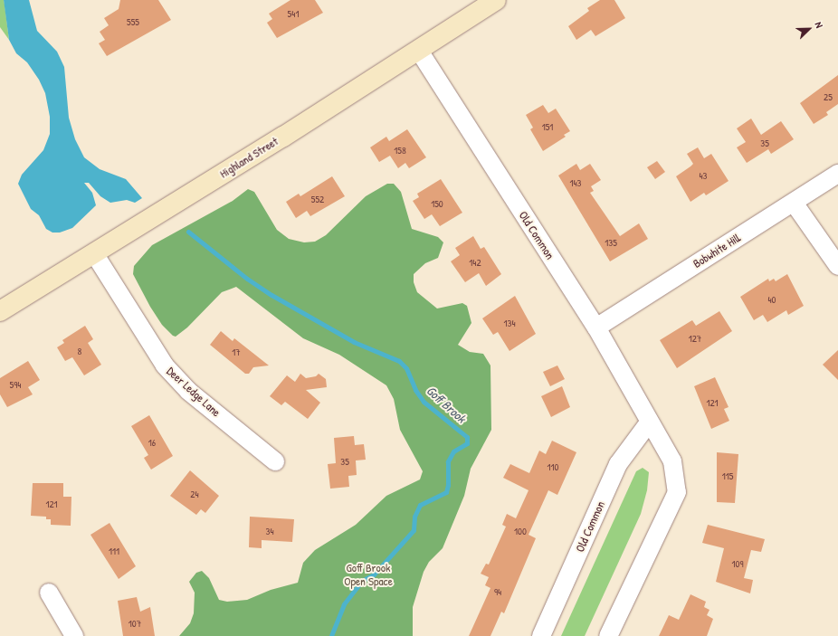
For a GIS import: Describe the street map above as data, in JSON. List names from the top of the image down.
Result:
{
  "streets": {
    "main road": ["Highland Street"],
    "street": ["Old Common", "Bobwhite Hill", "Deer Ledge Lane"]
  },
  "crossings": [
    ["Highland Street", "Old Common"],
    ["Highland Street", "Deer Ledge Lane"],
    ["Old Common", "Bobwhite Hill"]
  ],
  "water": ["Goff Brook"],
  "parks": ["Goff Brook Open Space"],
  "house_numbers": [
    "541",
    "555",
    "25",
    "151",
    "35",
    "158",
    "43",
    "143",
    "552",
    "150",
    "135",
    "142",
    "40",
    "134",
    "127",
    "8",
    "17",
    "594",
    "121",
    "16",
    "35",
    "110",
    "115",
    "24",
    "121",
    "34",
    "100",
    "111",
    "109",
    "94",
    "107"
  ],
  "north": "top right"
}
